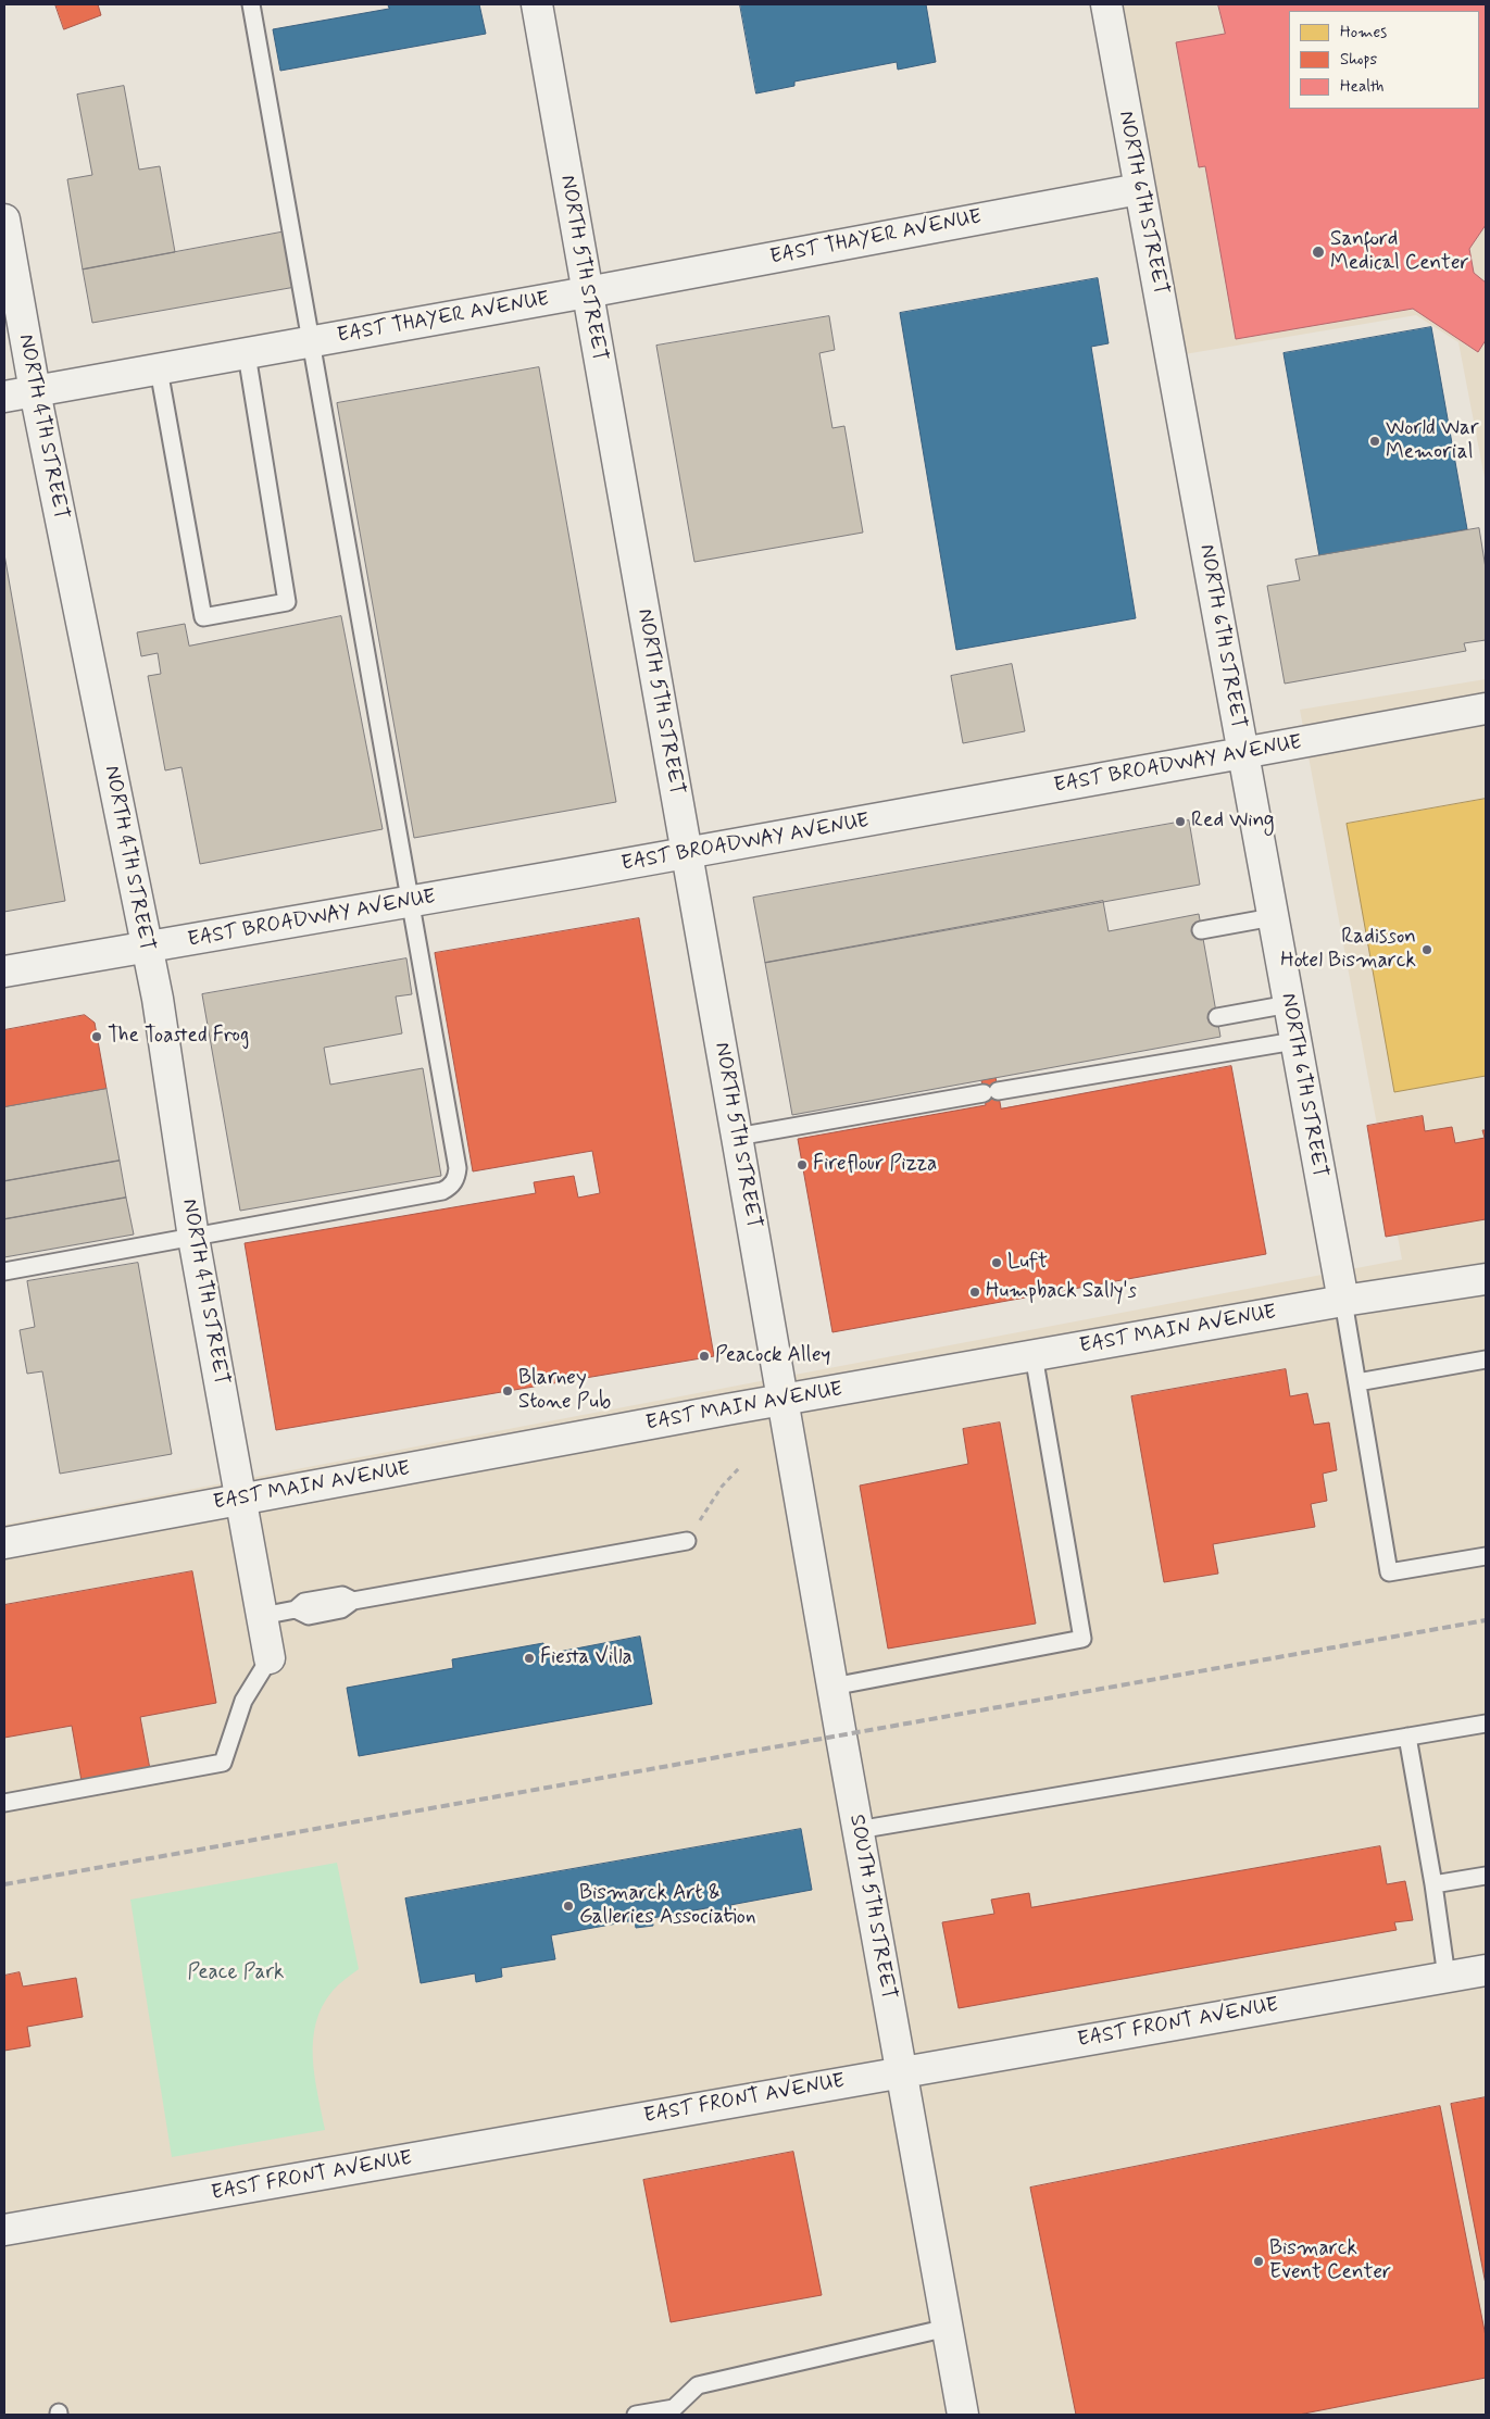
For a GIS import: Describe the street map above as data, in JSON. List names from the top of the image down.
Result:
{
  "streets": {
    "street": [
      "NORTH 6TH STREET",
      "EAST THAYER AVENUE",
      "NORTH 5TH STREET",
      "NORTH 4TH STREET",
      "EAST BROADWAY AVENUE",
      "EAST MAIN AVENUE",
      "SOUTH 5TH STREET",
      "EAST FRONT AVENUE"
    ]
  },
  "crossings": [
    ["NORTH 6TH STREET", "EAST THAYER AVENUE"],
    ["NORTH 6TH STREET", "EAST BROADWAY AVENUE"],
    ["NORTH 6TH STREET", "EAST MAIN AVENUE"],
    ["EAST THAYER AVENUE", "NORTH 5TH STREET"],
    ["EAST THAYER AVENUE", "NORTH 4TH STREET"],
    ["NORTH 5TH STREET", "EAST BROADWAY AVENUE"],
    ["NORTH 5TH STREET", "EAST MAIN AVENUE"],
    ["NORTH 5TH STREET", "SOUTH 5TH STREET"],
    ["NORTH 4TH STREET", "EAST BROADWAY AVENUE"],
    ["NORTH 4TH STREET", "EAST MAIN AVENUE"],
    ["EAST MAIN AVENUE", "SOUTH 5TH STREET"],
    ["SOUTH 5TH STREET", "EAST FRONT AVENUE"]
  ],
  "parks": ["Peace Park"],
  "places": [
    "Sanford Medical Center",
    "World War Memorial",
    "Red Wing",
    "Radisson Hotel Bismarck",
    "The Toasted Frog",
    "Fireflour Pizza",
    "Luft",
    "Humpback Sally's",
    "Peacock Alley",
    "Blarney Stone Pub",
    "Fiesta Villa",
    "Bismarck Art & Galleries Association",
    "Bismarck Event Center"
  ],
  "legend": ["Homes", "Shops", "Health"]
}
